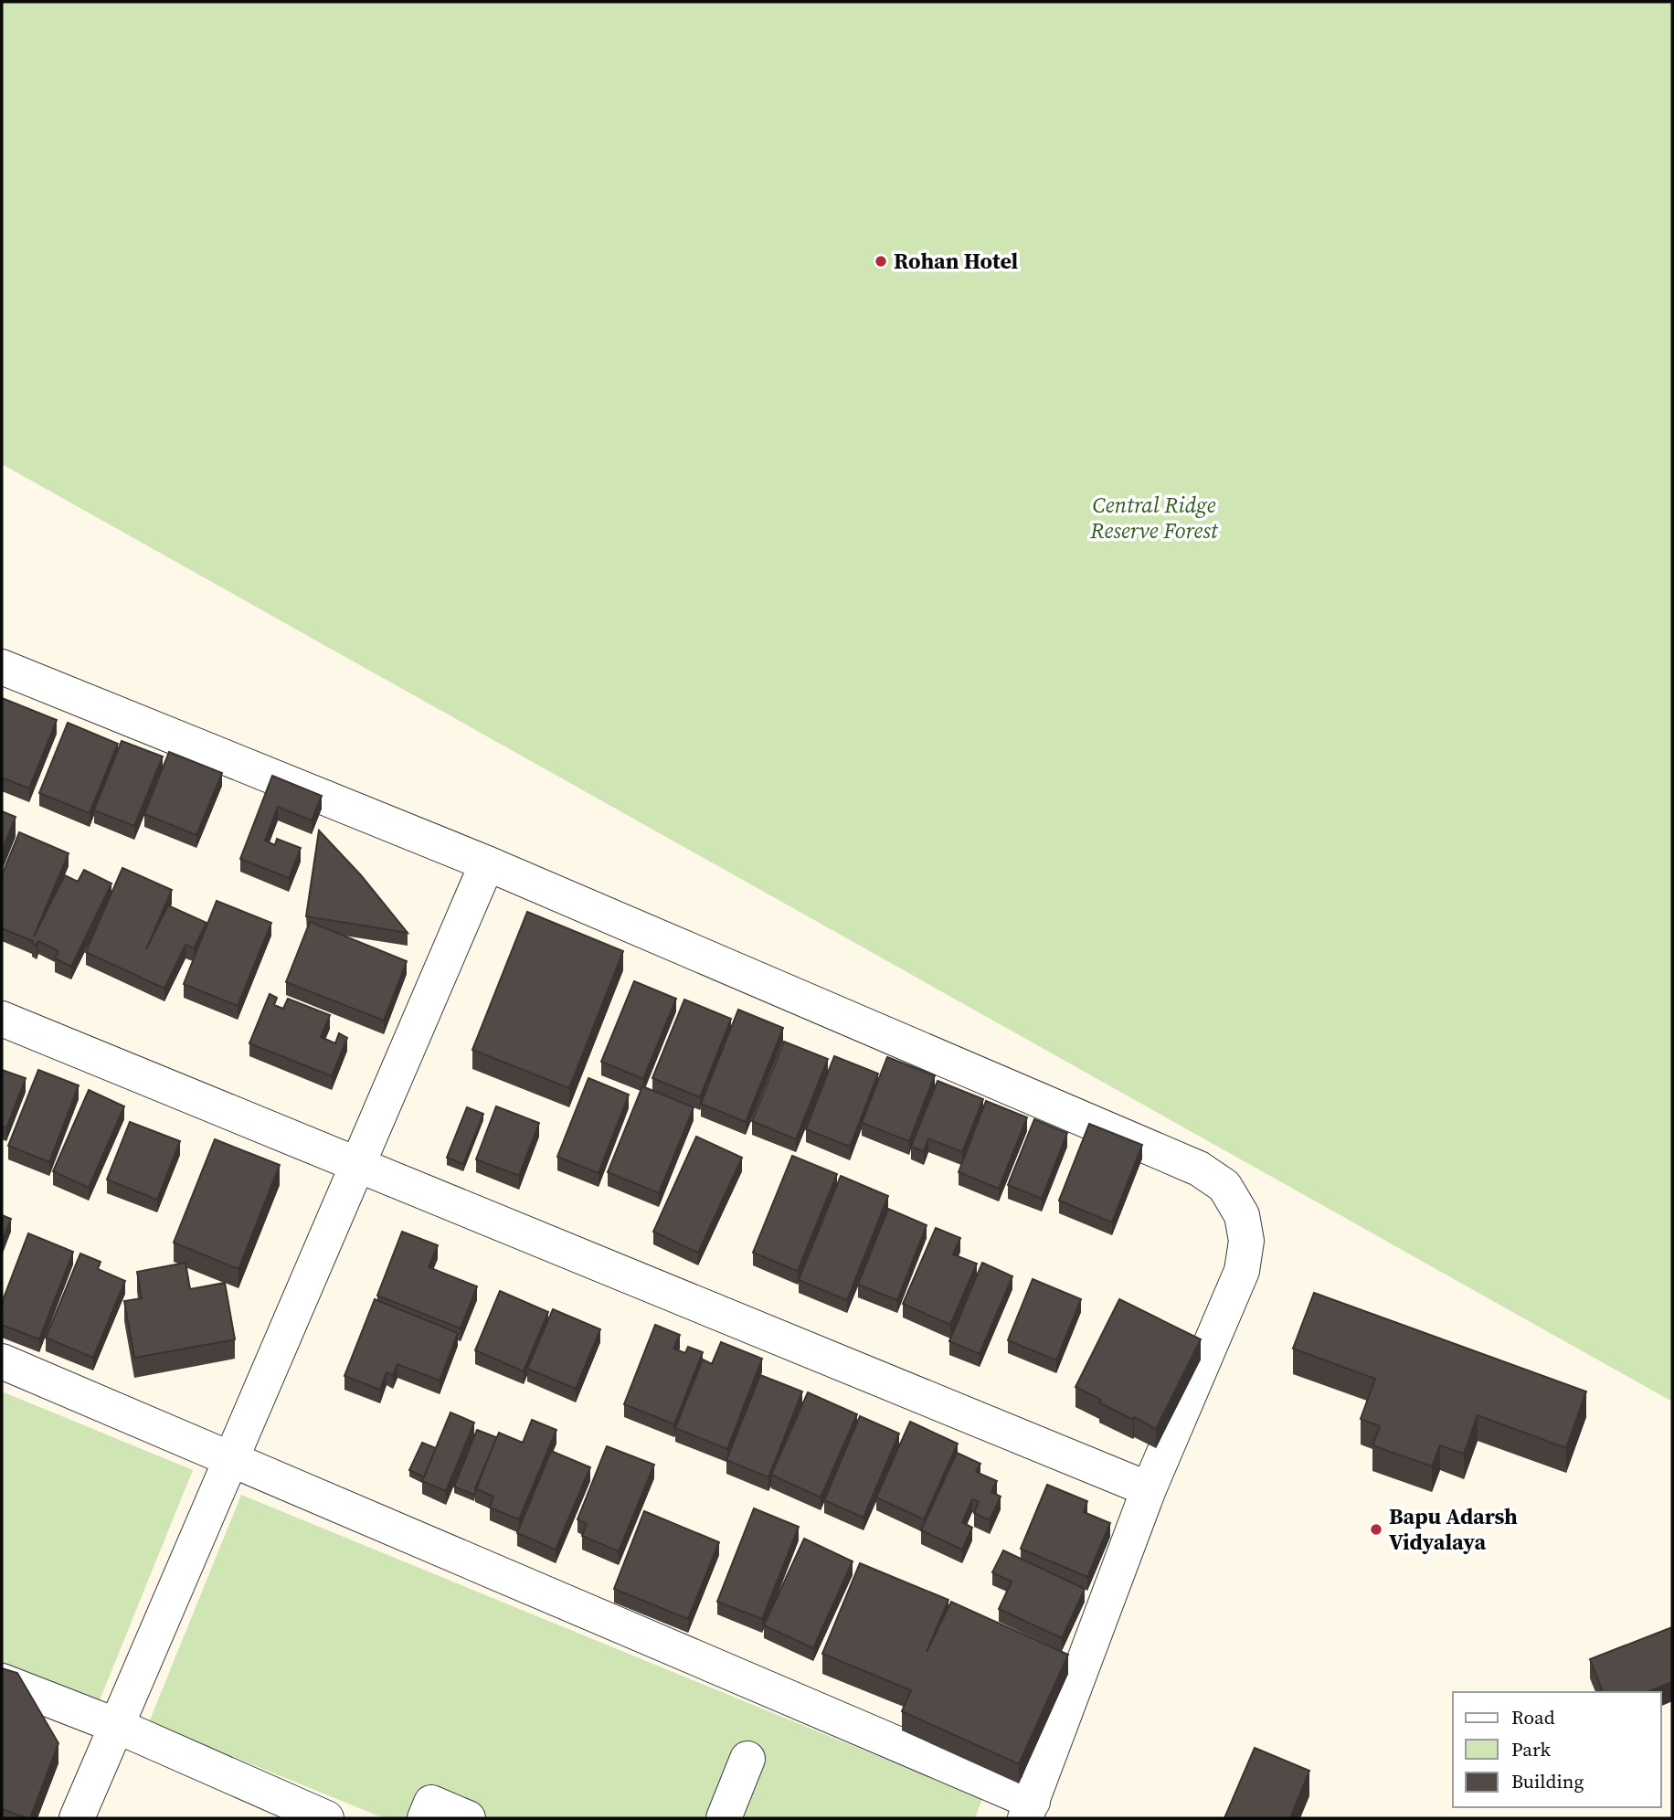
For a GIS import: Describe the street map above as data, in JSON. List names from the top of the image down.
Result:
{
  "parks": ["Central Ridge Reserve Forest"],
  "places": ["Rohan Hotel", "Bapu Adarsh Vidyalaya"],
  "legend": ["Road", "Park", "Building"]
}
